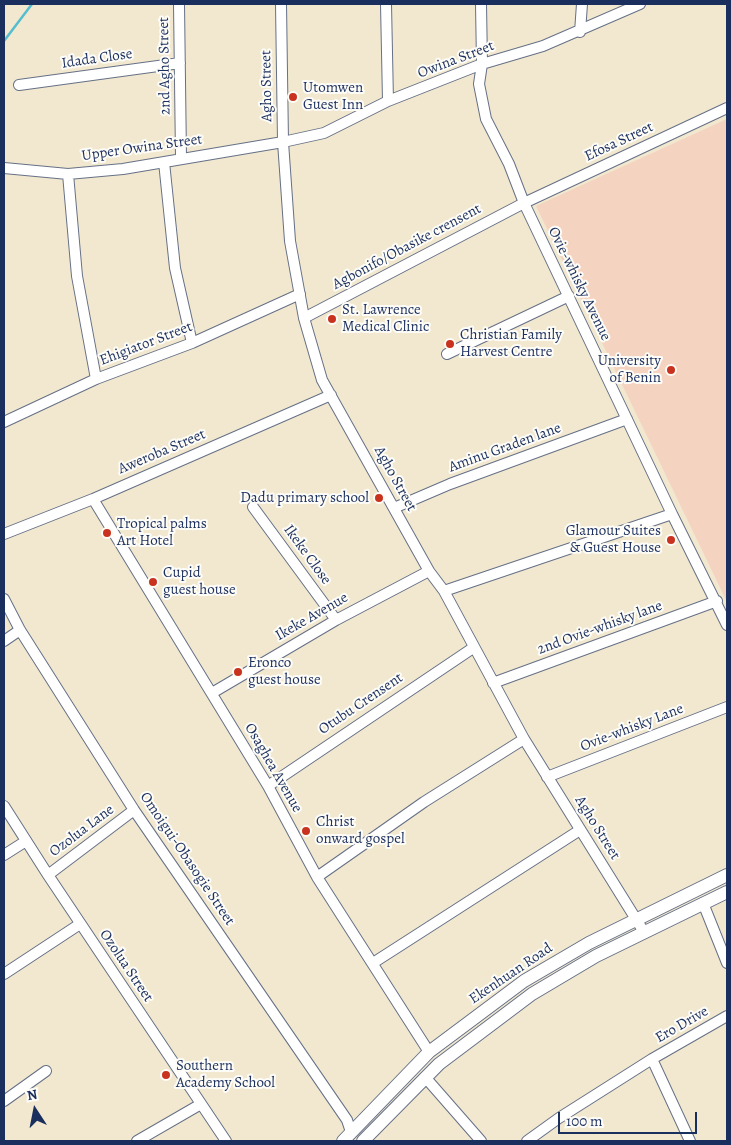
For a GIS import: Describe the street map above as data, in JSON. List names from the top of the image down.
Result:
{
  "streets": {
    "main road": ["Ekenhuan Road"],
    "street": [
      "Idada Close",
      "Owina Street",
      "2nd Agho Street",
      "Agho Street",
      "Efosa Street",
      "Upper Owina Street",
      "Agbonifo/Obasike crensent",
      "Ovie-whisky Avenue",
      "Ehigiator Street",
      "Aminu Graden lane",
      "Aweroba Street",
      "Ikeke Close",
      "Ikeke Avenue",
      "2nd Ovie-whisky lane",
      "Otubu Crensent",
      "Ovie-whisky Lane",
      "Osaghea Avenue",
      "Ozolua Lane",
      "Omoigui-Obasogie Street",
      "Ozolua Street",
      "Ero Drive"
    ]
  },
  "crossings": [
    ["Idada Close", "2nd Agho Street"],
    ["Owina Street", "Agho Street"],
    ["Owina Street", "Upper Owina Street"],
    ["Owina Street", "Ovie-whisky Avenue"],
    ["2nd Agho Street", "Upper Owina Street"],
    ["Agho Street", "Upper Owina Street"],
    ["Agho Street", "Agbonifo/Obasike crensent"],
    ["Agho Street", "Ehigiator Street"],
    ["Agho Street", "Aminu Graden lane"],
    ["Agho Street", "Aweroba Street"],
    ["Agho Street", "Ikeke Avenue"],
    ["Agho Street", "2nd Ovie-whisky lane"],
    ["Agho Street", "Otubu Crensent"],
    ["Agho Street", "Ovie-whisky Lane"],
    ["Agho Street", "Ekenhuan Road"],
    ["Efosa Street", "Agbonifo/Obasike crensent"],
    ["Efosa Street", "Ovie-whisky Avenue"],
    ["Agbonifo/Obasike crensent", "Ovie-whisky Avenue"],
    ["Ovie-whisky Avenue", "Aminu Graden lane"],
    ["Ovie-whisky Avenue", "2nd Ovie-whisky lane"],
    ["Aweroba Street", "Osaghea Avenue"],
    ["Ikeke Close", "Ikeke Avenue"],
    ["Ikeke Avenue", "Osaghea Avenue"],
    ["Otubu Crensent", "Osaghea Avenue"],
    ["Osaghea Avenue", "Ekenhuan Road"],
    ["Ozolua Lane", "Omoigui-Obasogie Street"],
    ["Ozolua Lane", "Ozolua Street"],
    ["Omoigui-Obasogie Street", "Ekenhuan Road"]
  ],
  "places": [
    "Utomwen Guest Inn",
    "St. Lawrence Medical Clinic",
    "Christian Family Harvest Centre",
    "University of Benin",
    "Dadu primary school",
    "Tropical palms Art Hotel",
    "Glamour Suites & Guest House",
    "Cupid guest house",
    "Eronco guest house",
    "Christ onward gospel",
    "Southern Academy School"
  ],
  "scale_bar": "100 m",
  "north": "top"
}
